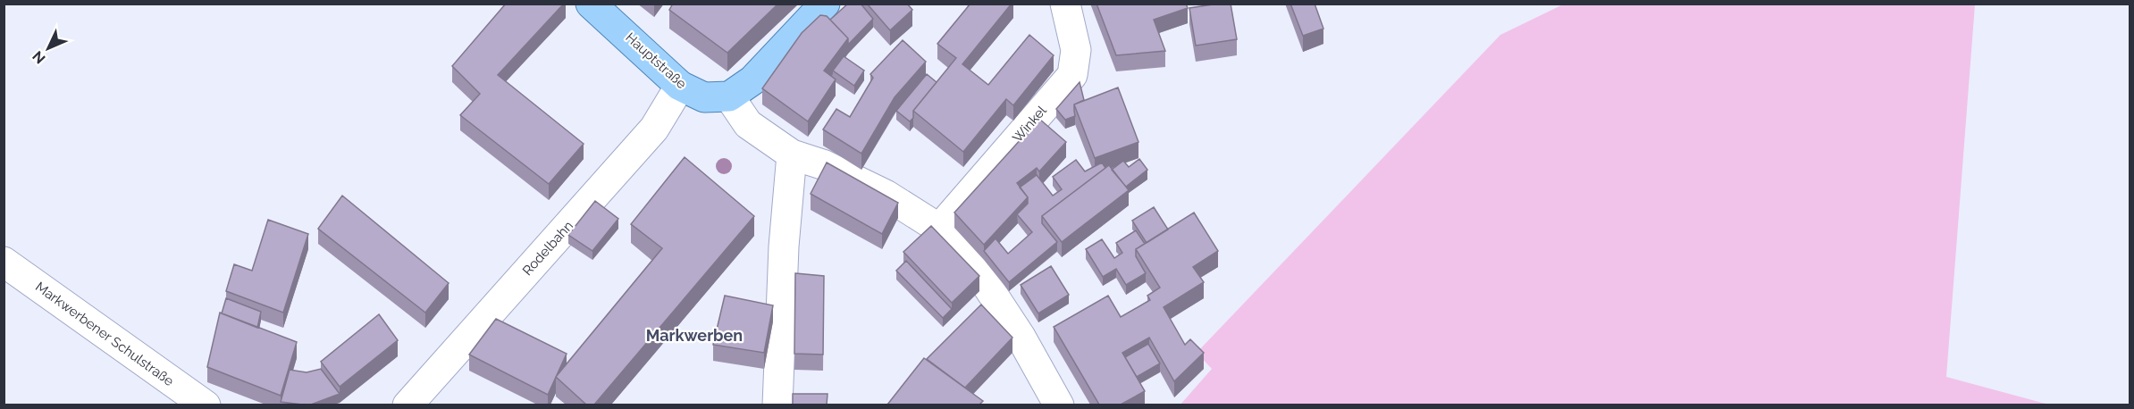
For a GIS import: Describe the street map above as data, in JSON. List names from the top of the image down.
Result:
{
  "streets": {
    "main road": ["Hauptstraße"],
    "street": ["Winkel", "Rodelbahn", "Markwerbener Schulstraße"]
  },
  "crossings": [
    ["Hauptstraße", "Rodelbahn"]
  ],
  "districts": ["Markwerben"],
  "north": "bottom left"
}
